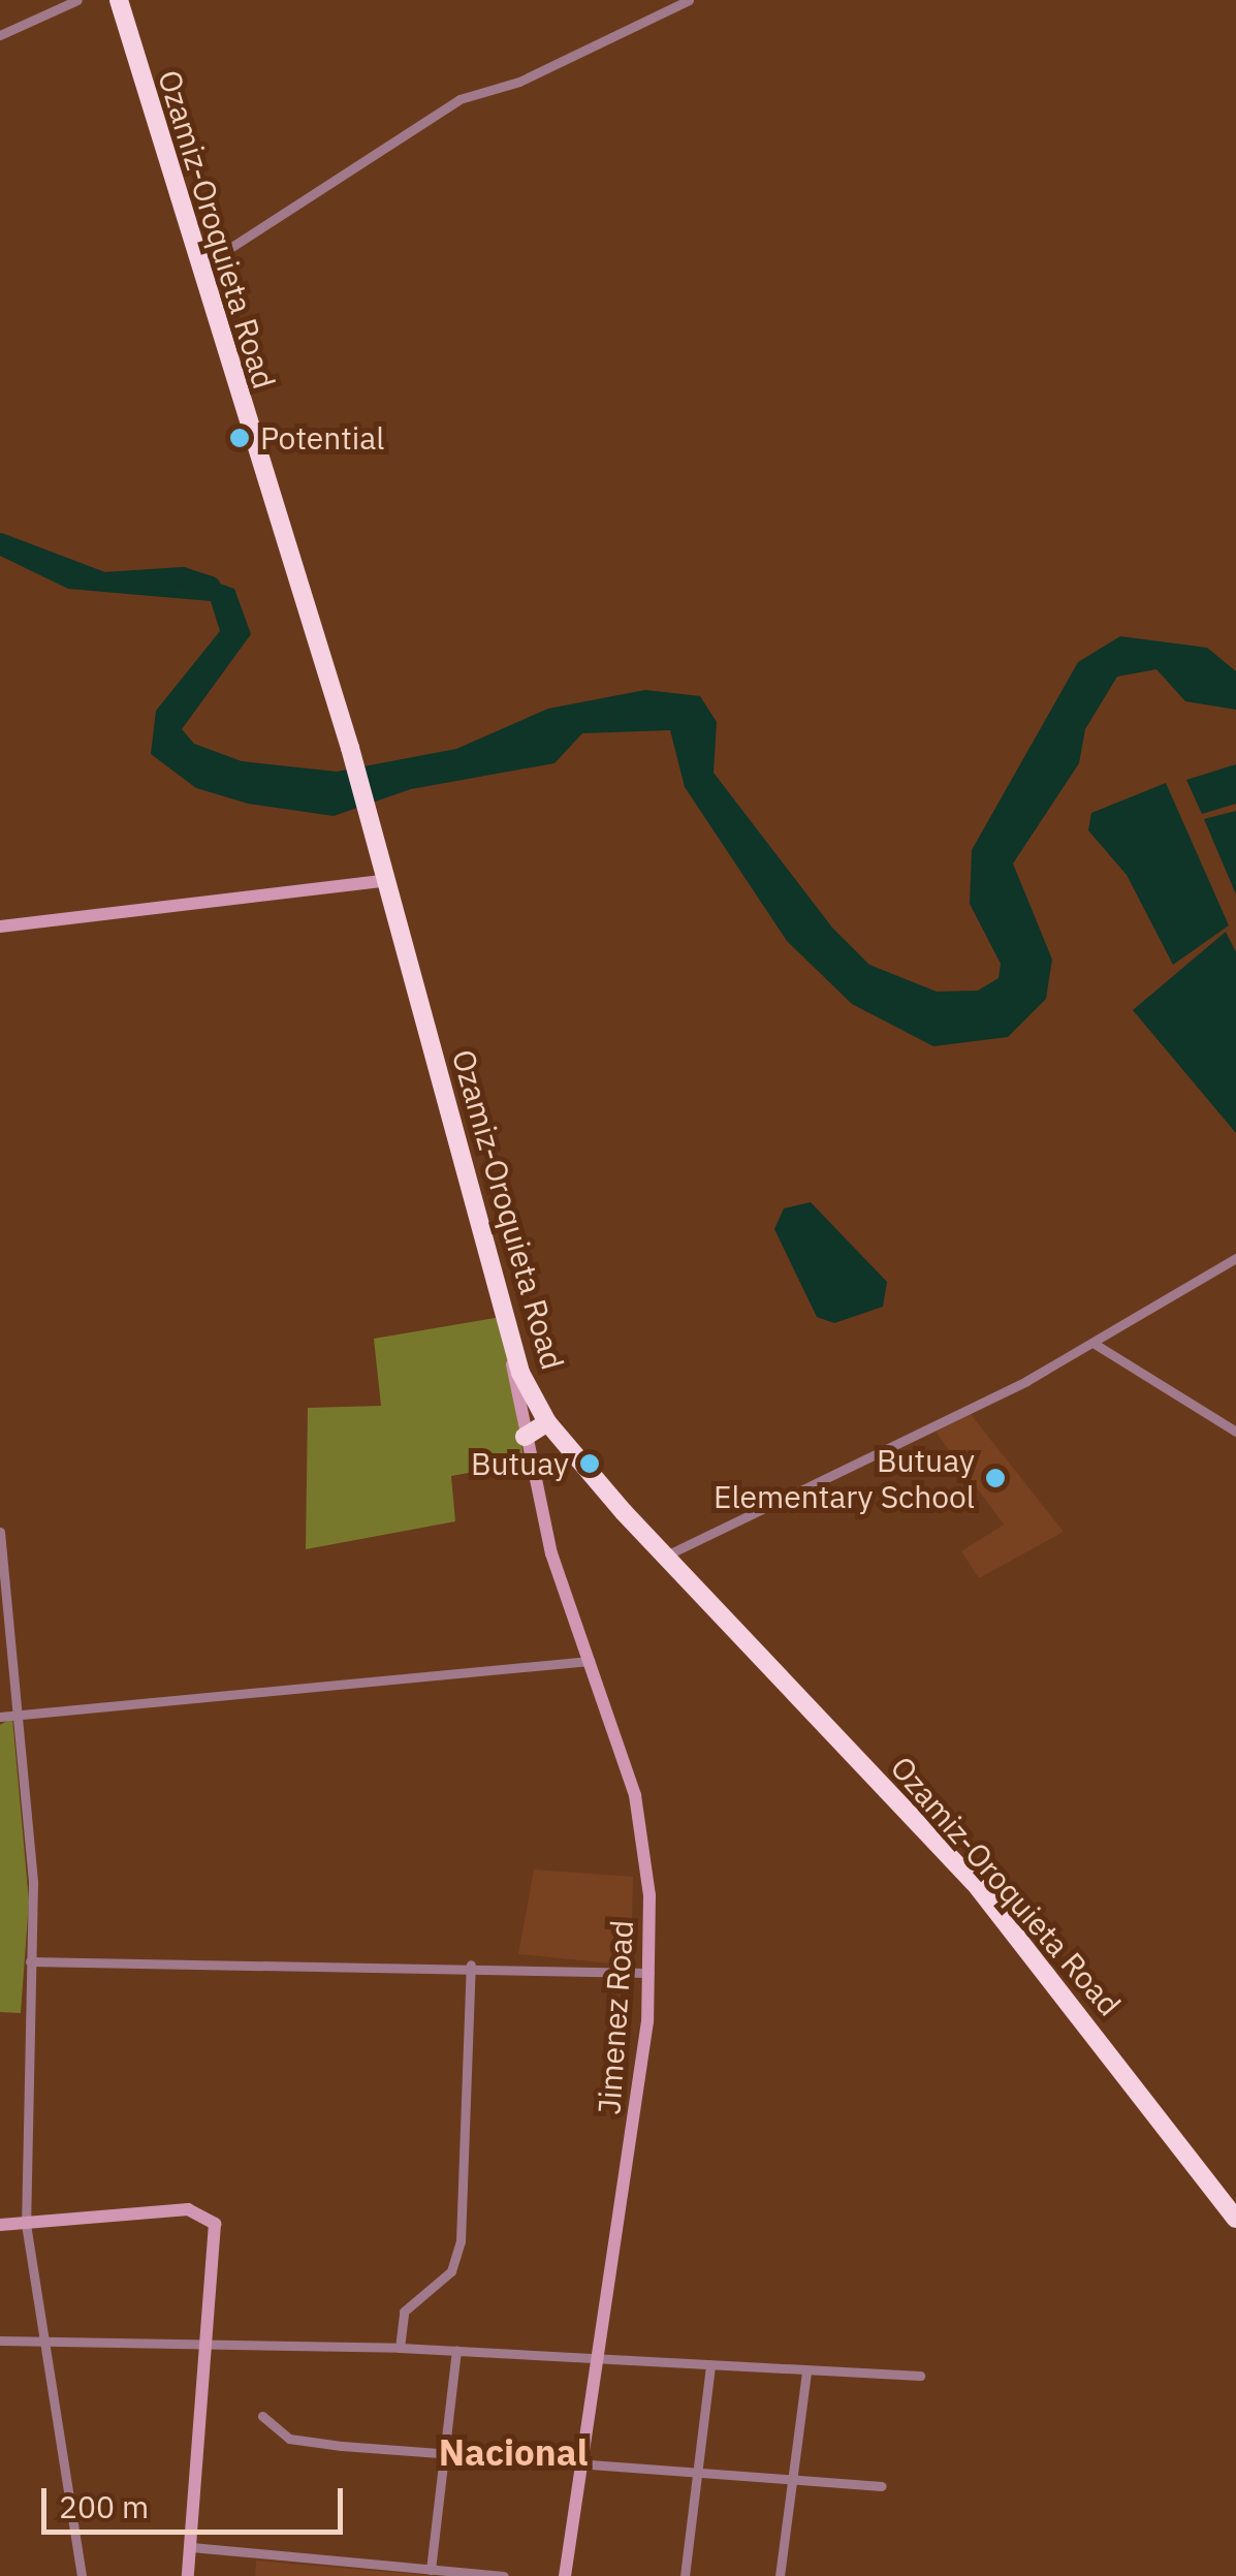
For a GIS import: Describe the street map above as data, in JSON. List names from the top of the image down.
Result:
{
  "streets": {
    "highway": ["Ozamiz-Oroquieta Road"],
    "main road": ["Jimenez Road"]
  },
  "crossings": [
    ["Ozamiz-Oroquieta Road", "Jimenez Road"]
  ],
  "districts": ["Nacional"],
  "places": ["Potential", "Butuay", "Butuay Elementary School"],
  "scale_bar": "200 m"
}
